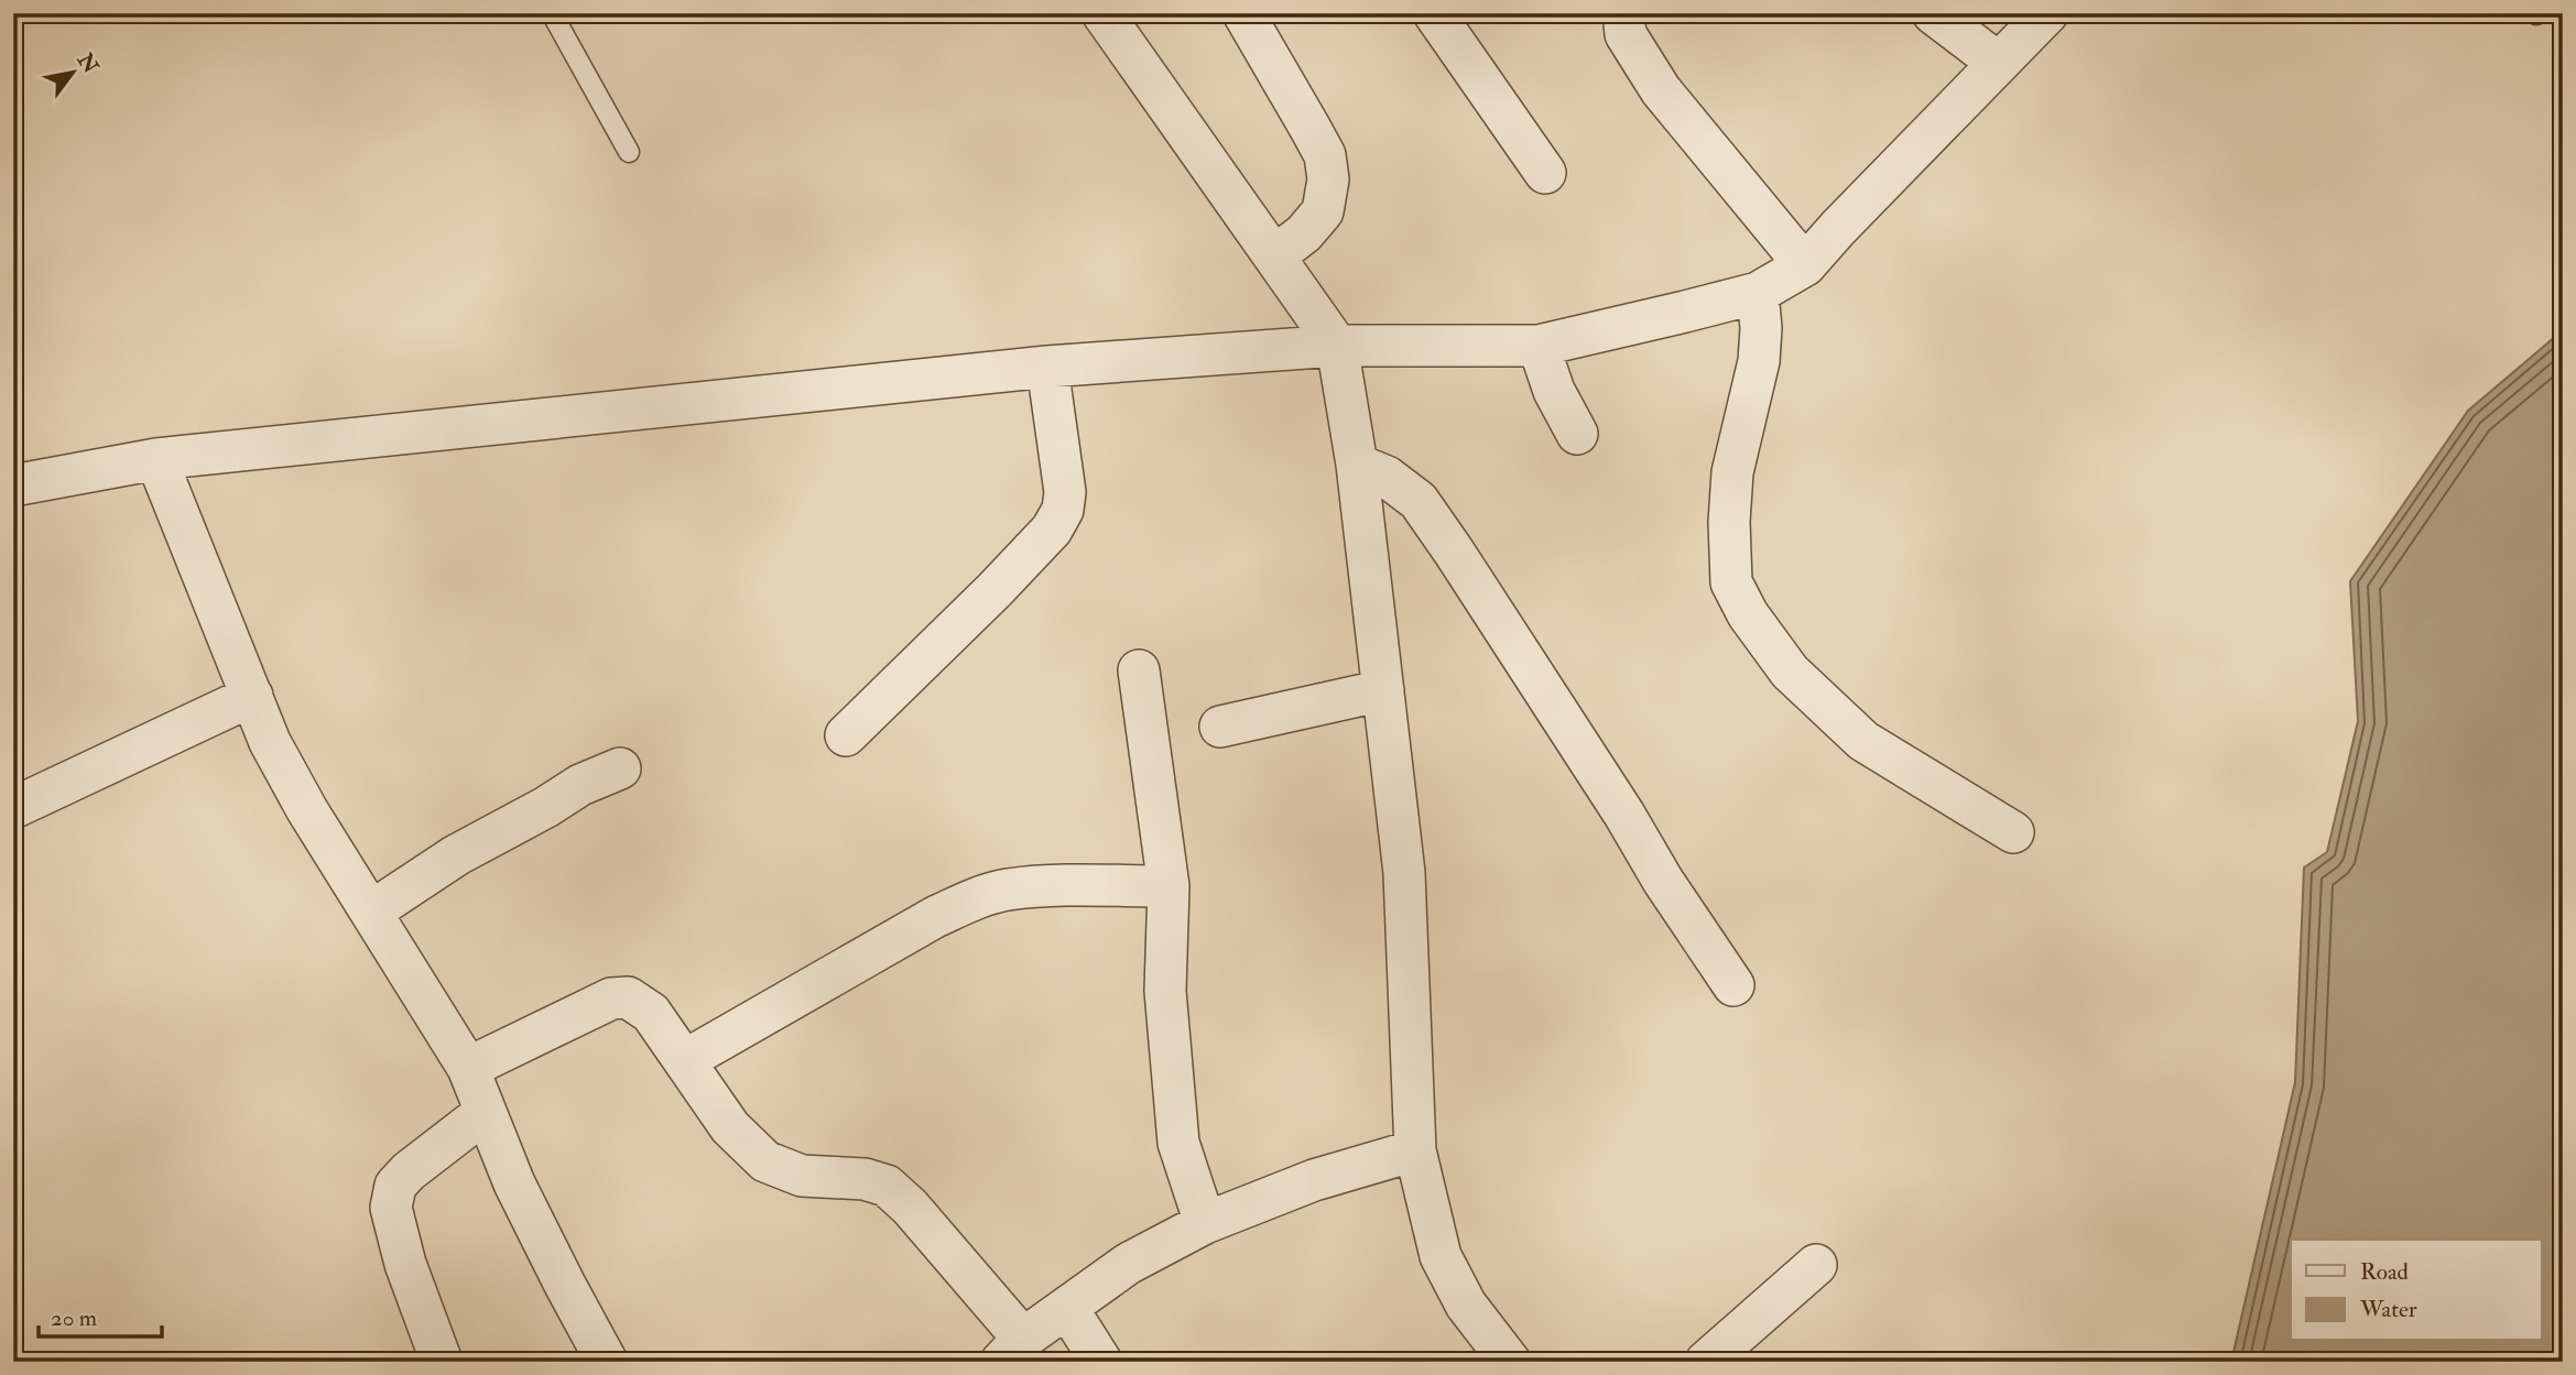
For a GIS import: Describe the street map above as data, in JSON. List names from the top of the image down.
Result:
{
  "legend": ["Road", "Water"],
  "scale_bar": "20 m",
  "north": "top right"
}
